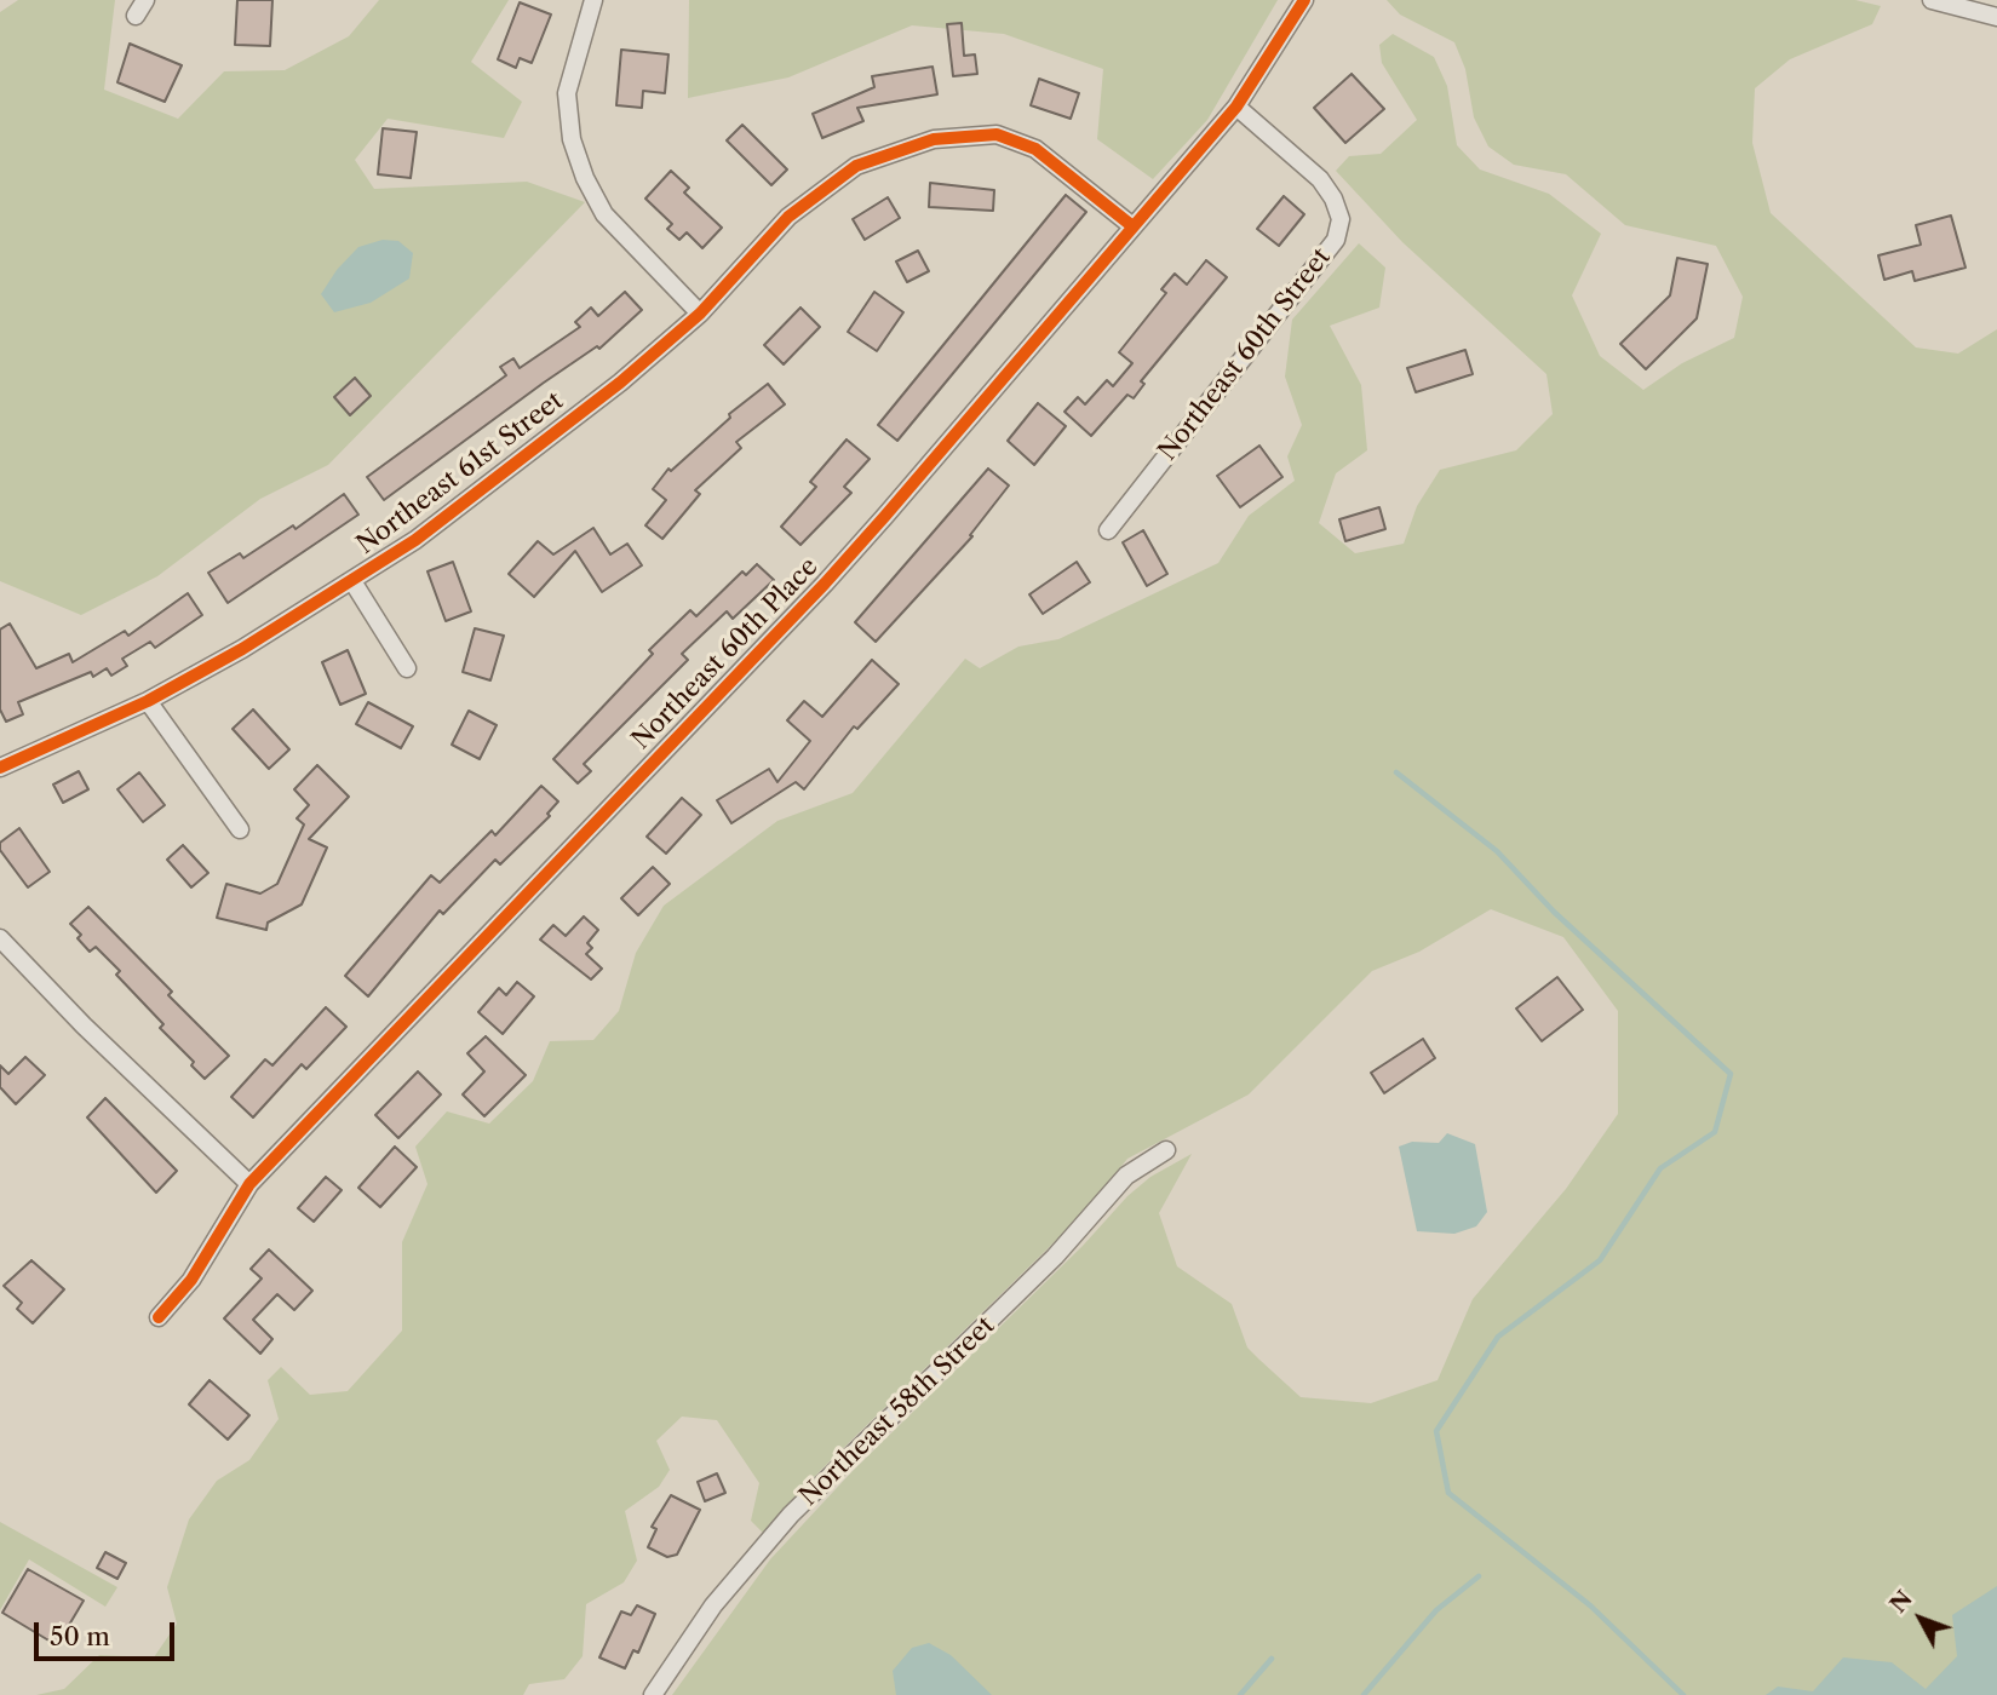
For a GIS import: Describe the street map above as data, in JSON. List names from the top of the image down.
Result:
{
  "streets": {
    "street": [
      "Northeast 60th Street",
      "Northeast 61st Street",
      "Northeast 60th Place",
      "Northeast 58th Street"
    ]
  },
  "crossings": [
    ["Northeast 60th Street", "Northeast 60th Place"],
    ["Northeast 61st Street", "Northeast 60th Place"]
  ],
  "scale_bar": "50 m",
  "north": "top left"
}
